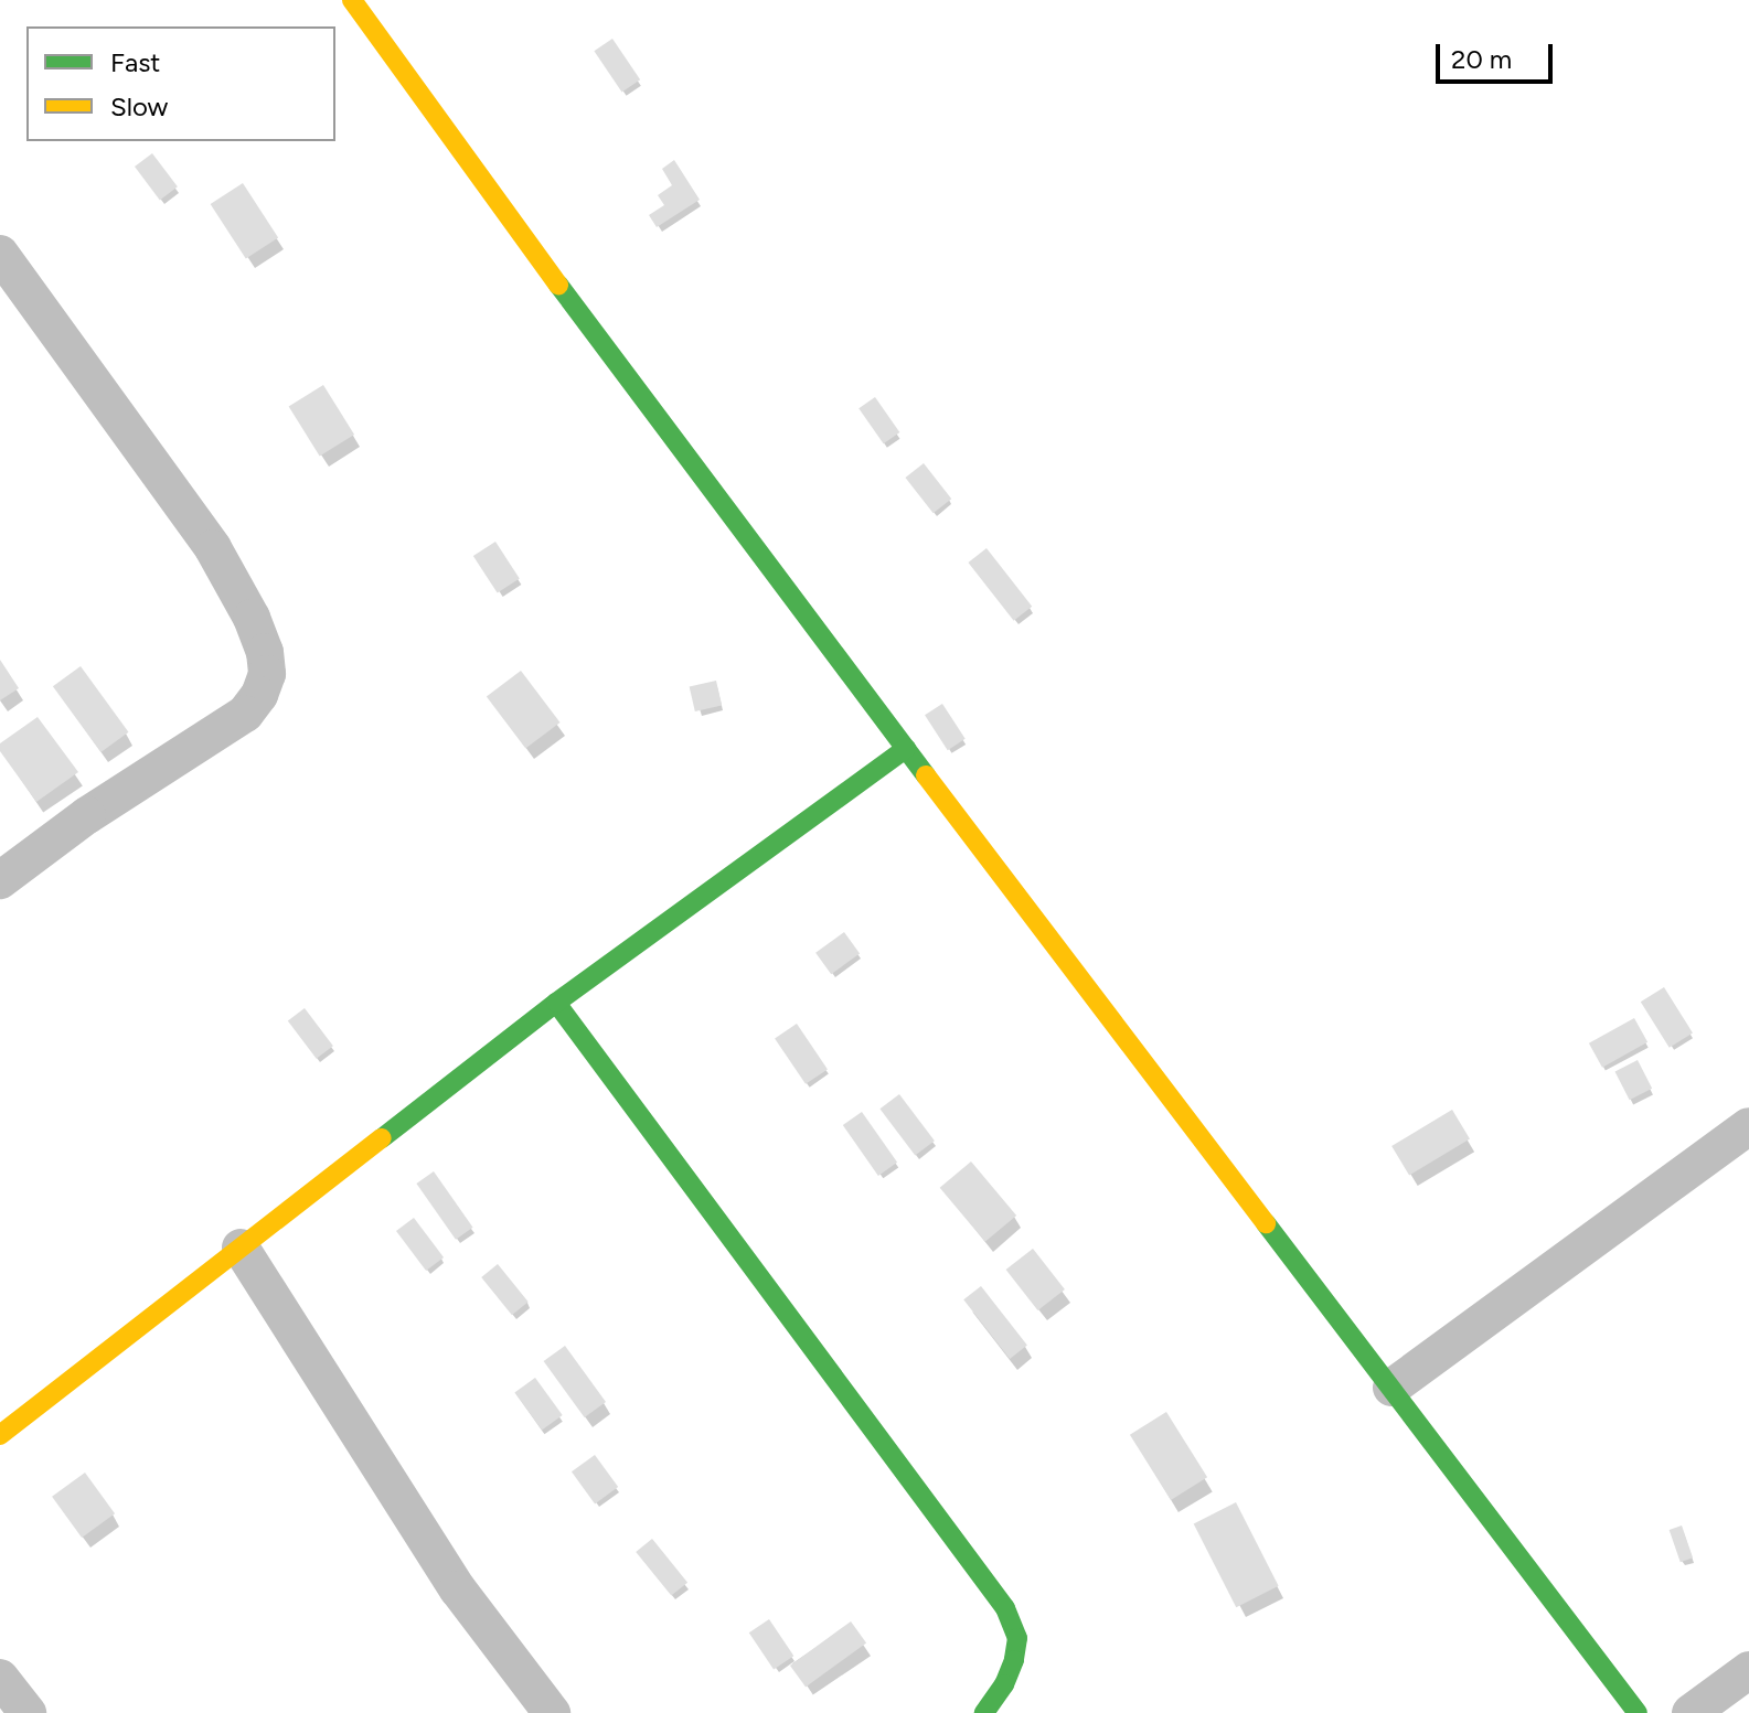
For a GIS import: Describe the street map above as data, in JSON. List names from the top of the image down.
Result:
{
  "legend": ["Fast", "Slow"],
  "scale_bar": "20 m"
}
